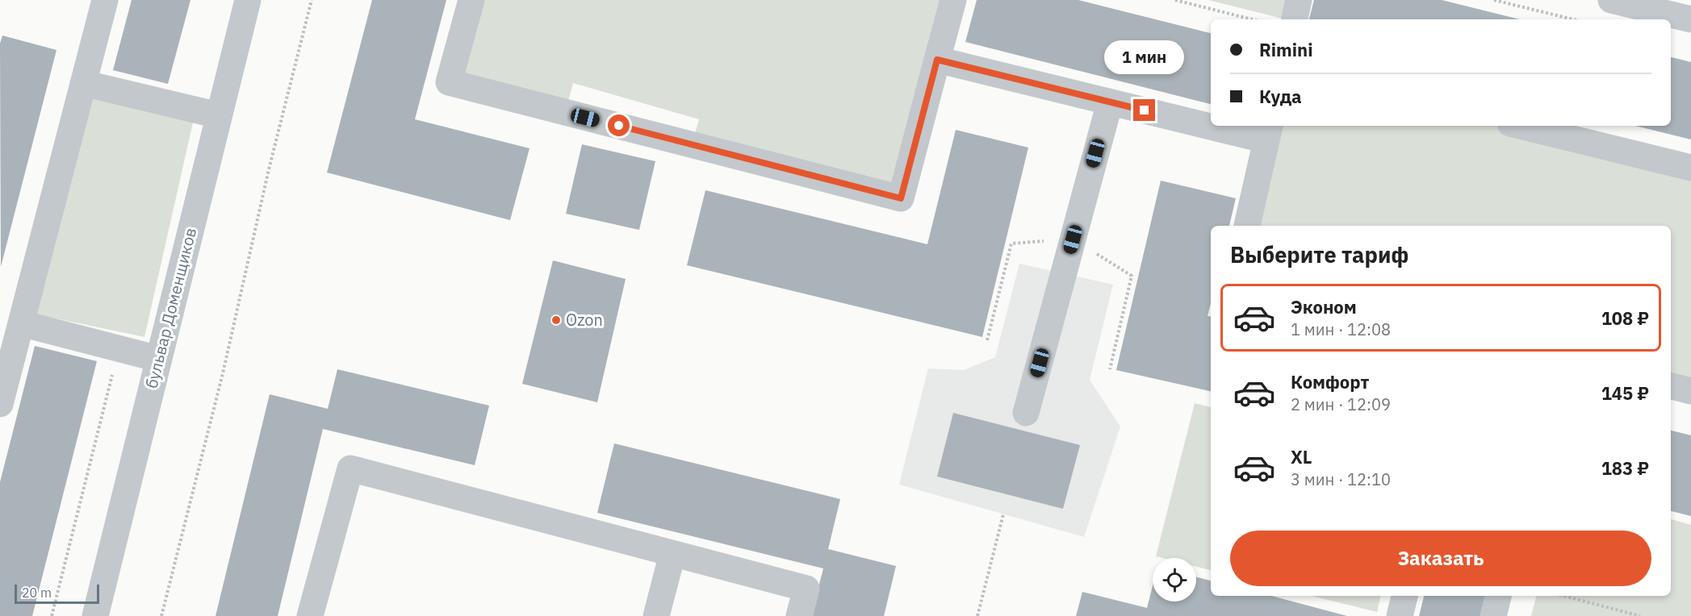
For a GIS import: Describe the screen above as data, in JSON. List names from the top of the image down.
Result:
{
  "streets": {
    "street": ["бульвар Доменщиков"]
  },
  "places": ["Ozon"],
  "scale_bar": "20 m",
  "page": {
    "banner": ["Rimini", "Куда"],
    "bubble": "1 мин",
    "heading": "Выберите тариф",
    "list": [
      {
        "name": "Эконом",
        "note": "1 мин · 12:08",
        "value": "108 ₽"
      },
      {
        "name": "Комфорт",
        "note": "2 мин · 12:09",
        "value": "145 ₽"
      },
      {
        "name": "XL",
        "note": "3 мин · 12:10",
        "value": "183 ₽"
      }
    ],
    "buttons": "Заказать",
    "scale": "20 m"
  }
}
